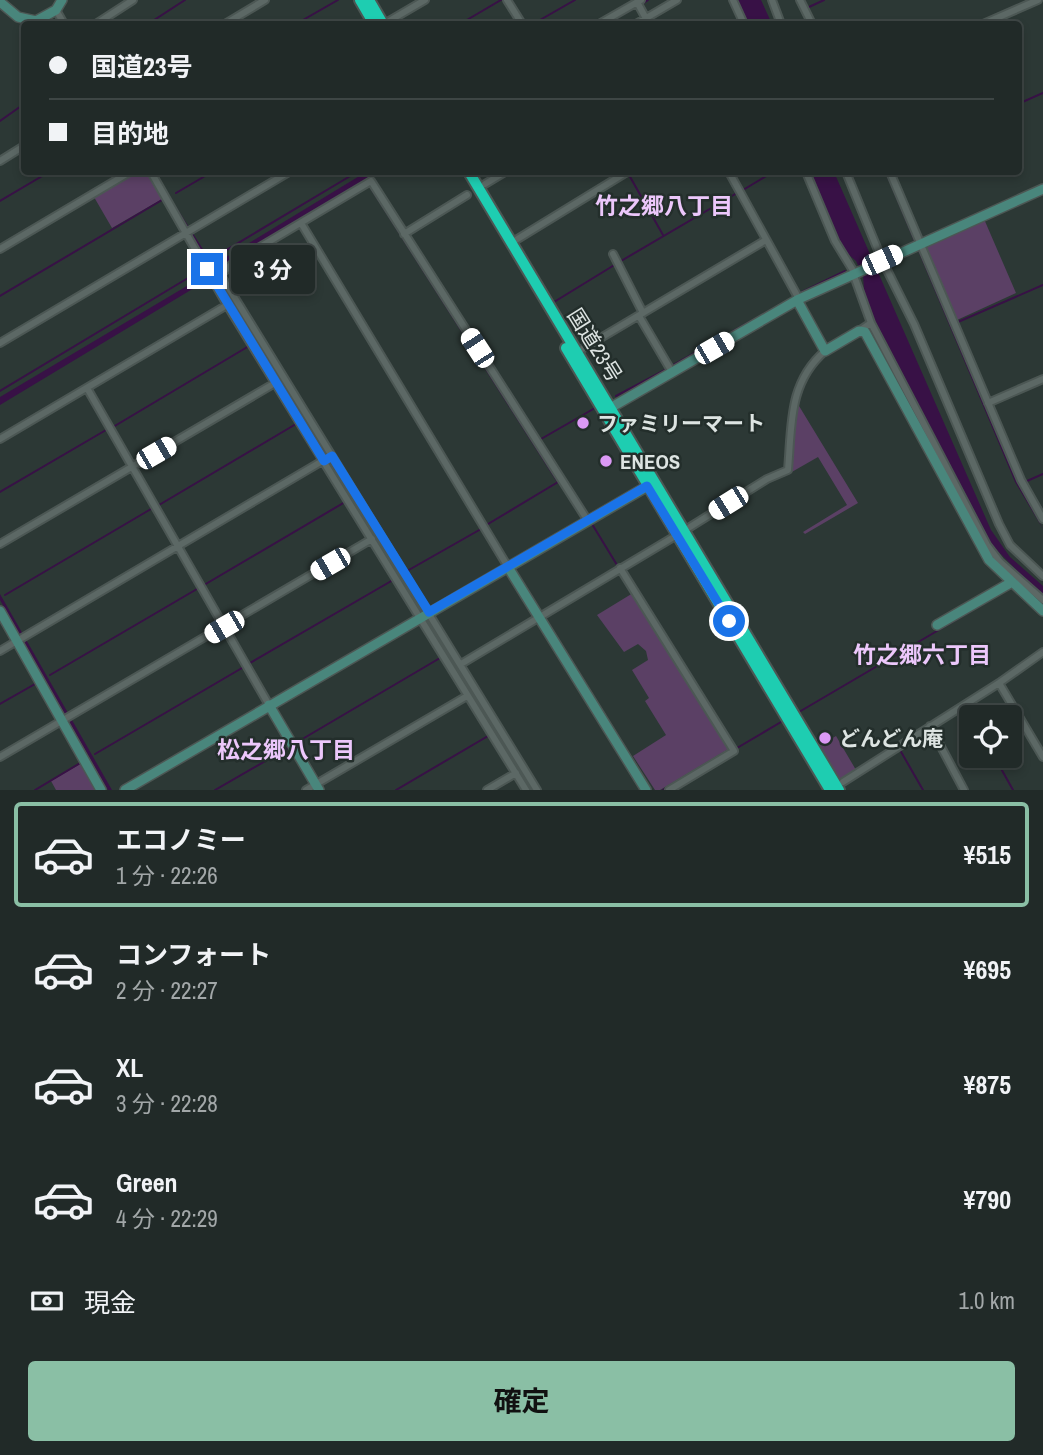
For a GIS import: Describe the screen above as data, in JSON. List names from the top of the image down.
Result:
{
  "streets": {
    "highway": ["国道23号"]
  },
  "districts": ["竹之郷八丁目", "竹之郷六丁目", "松之郷八丁目"],
  "places": ["ファミリーマート", "ENEOS", "どんどん庵"],
  "page": {
    "banner": ["国道23号", "目的地"],
    "bubble": "3 分",
    "list": [
      {
        "name": "エコノミー",
        "note": "1 分 · 22:26",
        "value": "¥515"
      },
      {
        "name": "コンフォート",
        "note": "2 分 · 22:27",
        "value": "¥695"
      },
      {
        "name": "XL",
        "note": "3 分 · 22:28",
        "value": "¥875"
      },
      {
        "name": "Green",
        "note": "4 分 · 22:29",
        "value": "¥790"
      }
    ],
    "pay": ["現金", "1.0 km"],
    "buttons": "確定"
  }
}
